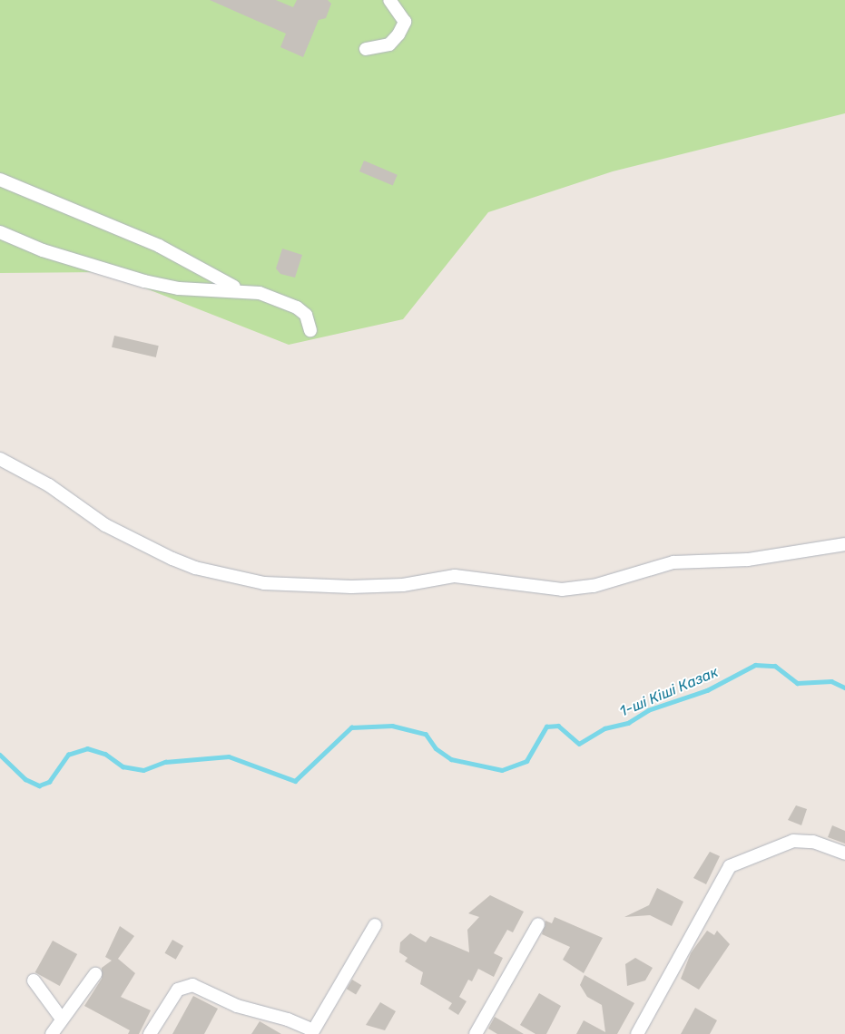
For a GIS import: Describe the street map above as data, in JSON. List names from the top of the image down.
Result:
{
  "water": ["1-ші Кіші Казак"]
}
